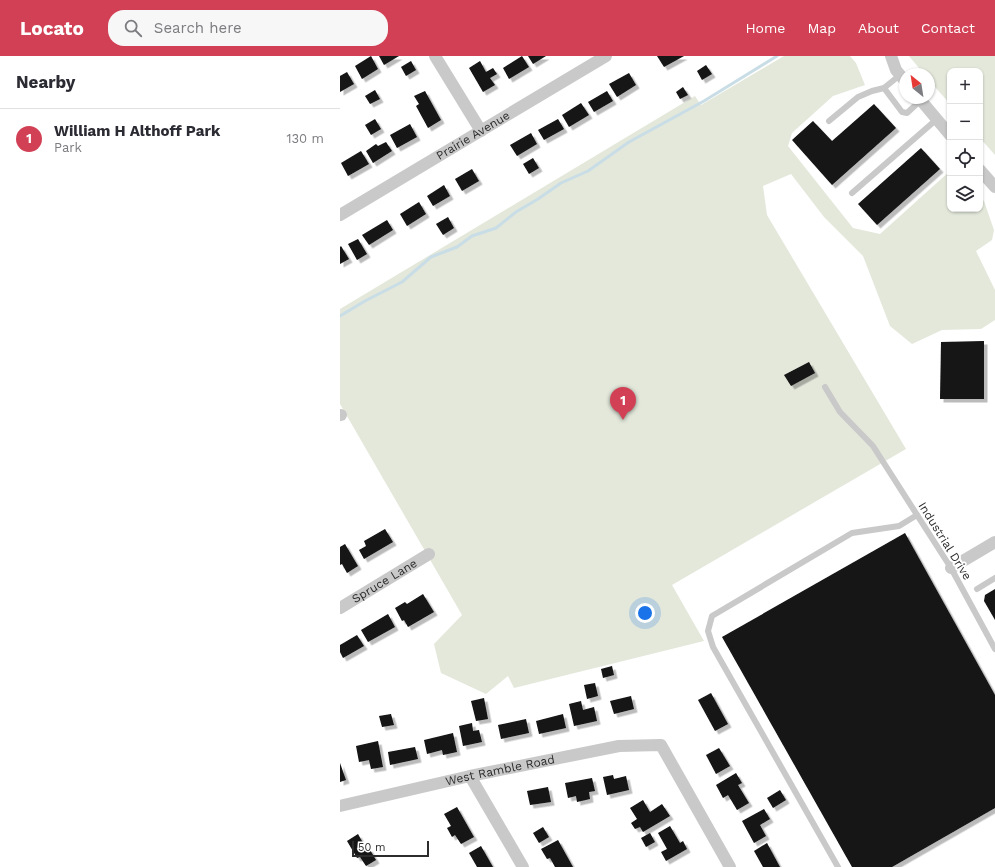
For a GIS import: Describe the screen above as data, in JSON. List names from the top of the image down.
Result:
{
  "streets": {
    "street": ["Prairie Avenue", "Spruce Lane", "West Ramble Road"],
    "lane": ["Industrial Drive"]
  },
  "scale_bar": "50 m",
  "north": "top left",
  "page": {
    "header": "Locato",
    "search": "Search here",
    "nav": [
      "Home",
      "Map",
      "About",
      "Contact"
    ],
    "heading": "Nearby",
    "map_buttons": ["+", "−"],
    "list": [
      {
        "mark": "1",
        "name": "William H Althoff Park",
        "note": "Park",
        "value": "130 m"
      }
    ],
    "pins": "1",
    "scale": "50 m"
  }
}
